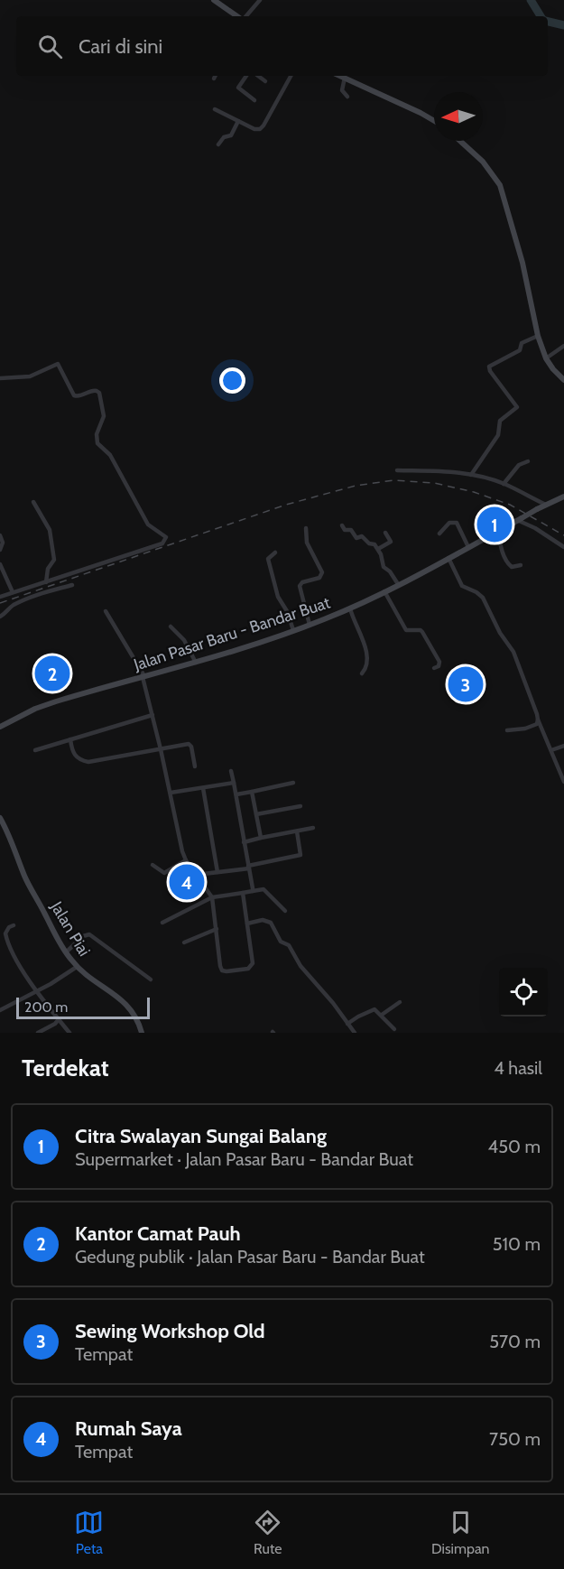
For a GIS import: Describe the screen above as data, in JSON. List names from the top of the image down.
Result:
{
  "streets": {
    "street": ["Jalan Pasar Baru - Bandar Buat", "Jalan Piai"]
  },
  "scale_bar": "200 m",
  "north": "left",
  "page": {
    "search": "Cari di sini",
    "pins": [
      "1",
      "2",
      "3",
      "4"
    ],
    "scale": "200 m",
    "heading": ["Terdekat", "4 hasil"],
    "list": [
      {
        "mark": "1",
        "name": "Citra Swalayan Sungai Balang",
        "note": "Supermarket · Jalan Pasar Baru - Bandar Buat",
        "value": "450 m"
      },
      {
        "mark": "2",
        "name": "Kantor Camat Pauh",
        "note": "Gedung publik · Jalan Pasar Baru - Bandar Buat",
        "value": "510 m"
      },
      {
        "mark": "3",
        "name": "Sewing Workshop Old",
        "note": "Tempat",
        "value": "570 m"
      },
      {
        "mark": "4",
        "name": "Rumah Saya",
        "note": "Tempat",
        "value": "750 m"
      }
    ],
    "nav": ["Peta", "Rute", "Disimpan"]
  }
}
